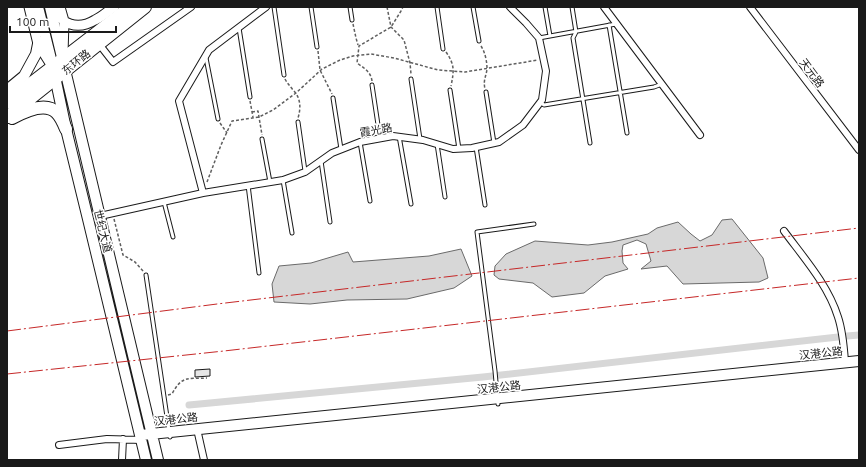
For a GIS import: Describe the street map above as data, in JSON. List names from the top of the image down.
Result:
{
  "streets": {
    "highway": ["东环路"],
    "main road": ["世纪大道", "汉港公路"],
    "street": ["天元路", "霞光路"]
  },
  "crossings": [
    ["东环路", "世纪大道"],
    ["霞光路", "世纪大道"],
    ["世纪大道", "汉港公路"]
  ],
  "scale_bar": "100 m"
}
